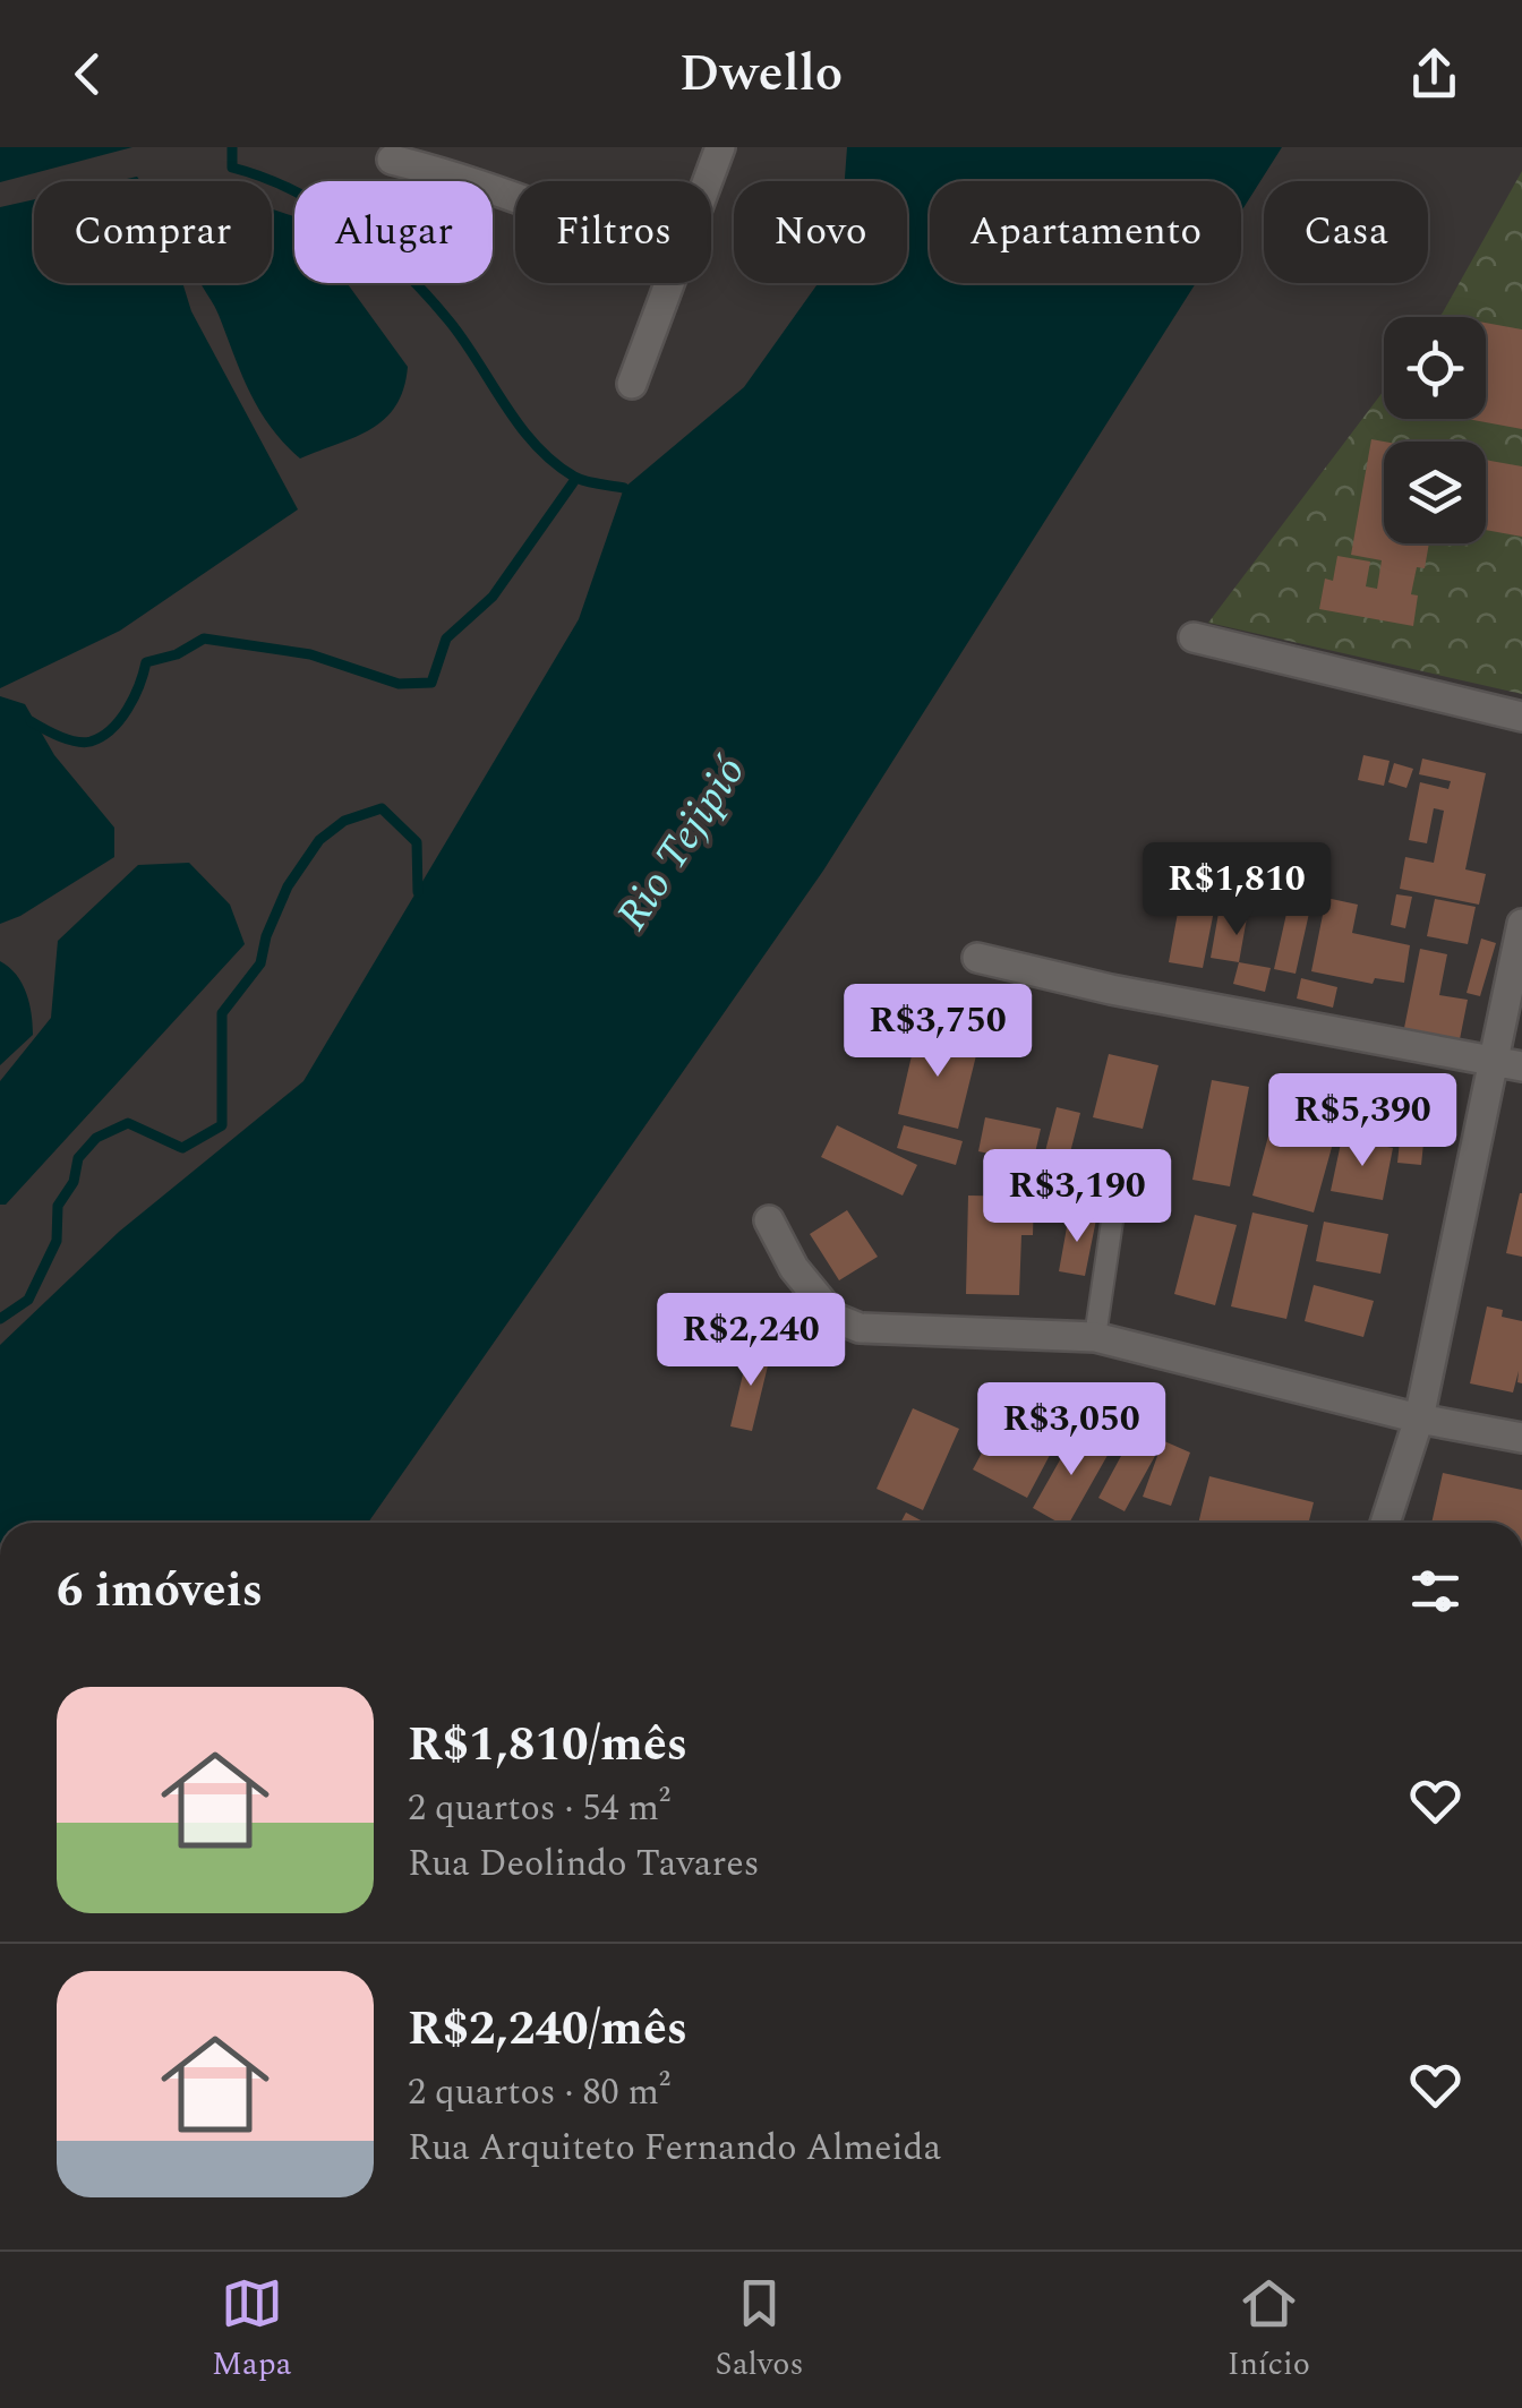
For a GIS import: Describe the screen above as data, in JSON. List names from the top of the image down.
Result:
{
  "water": ["Rio Tejipió"],
  "page": {
    "header": "Dwello",
    "chip": [
      "Comprar",
      "Alugar",
      "Filtros",
      "Novo",
      "Apartamento",
      "Casa"
    ],
    "price": [
      "R$1,810",
      "R$3,750",
      "R$5,390",
      "R$3,190",
      "R$2,240",
      "R$3,050"
    ],
    "heading": "6 imóveis",
    "list": [
      {
        "name": "R$1,810/mês",
        "note": "2 quartos · 54 m² · Rua Deolindo Tavares"
      },
      {
        "name": "R$2,240/mês",
        "note": "2 quartos · 80 m² · Rua Arquiteto Fernando Almeida"
      }
    ],
    "tabs": ["Mapa", "Salvos", "Início"]
  }
}
